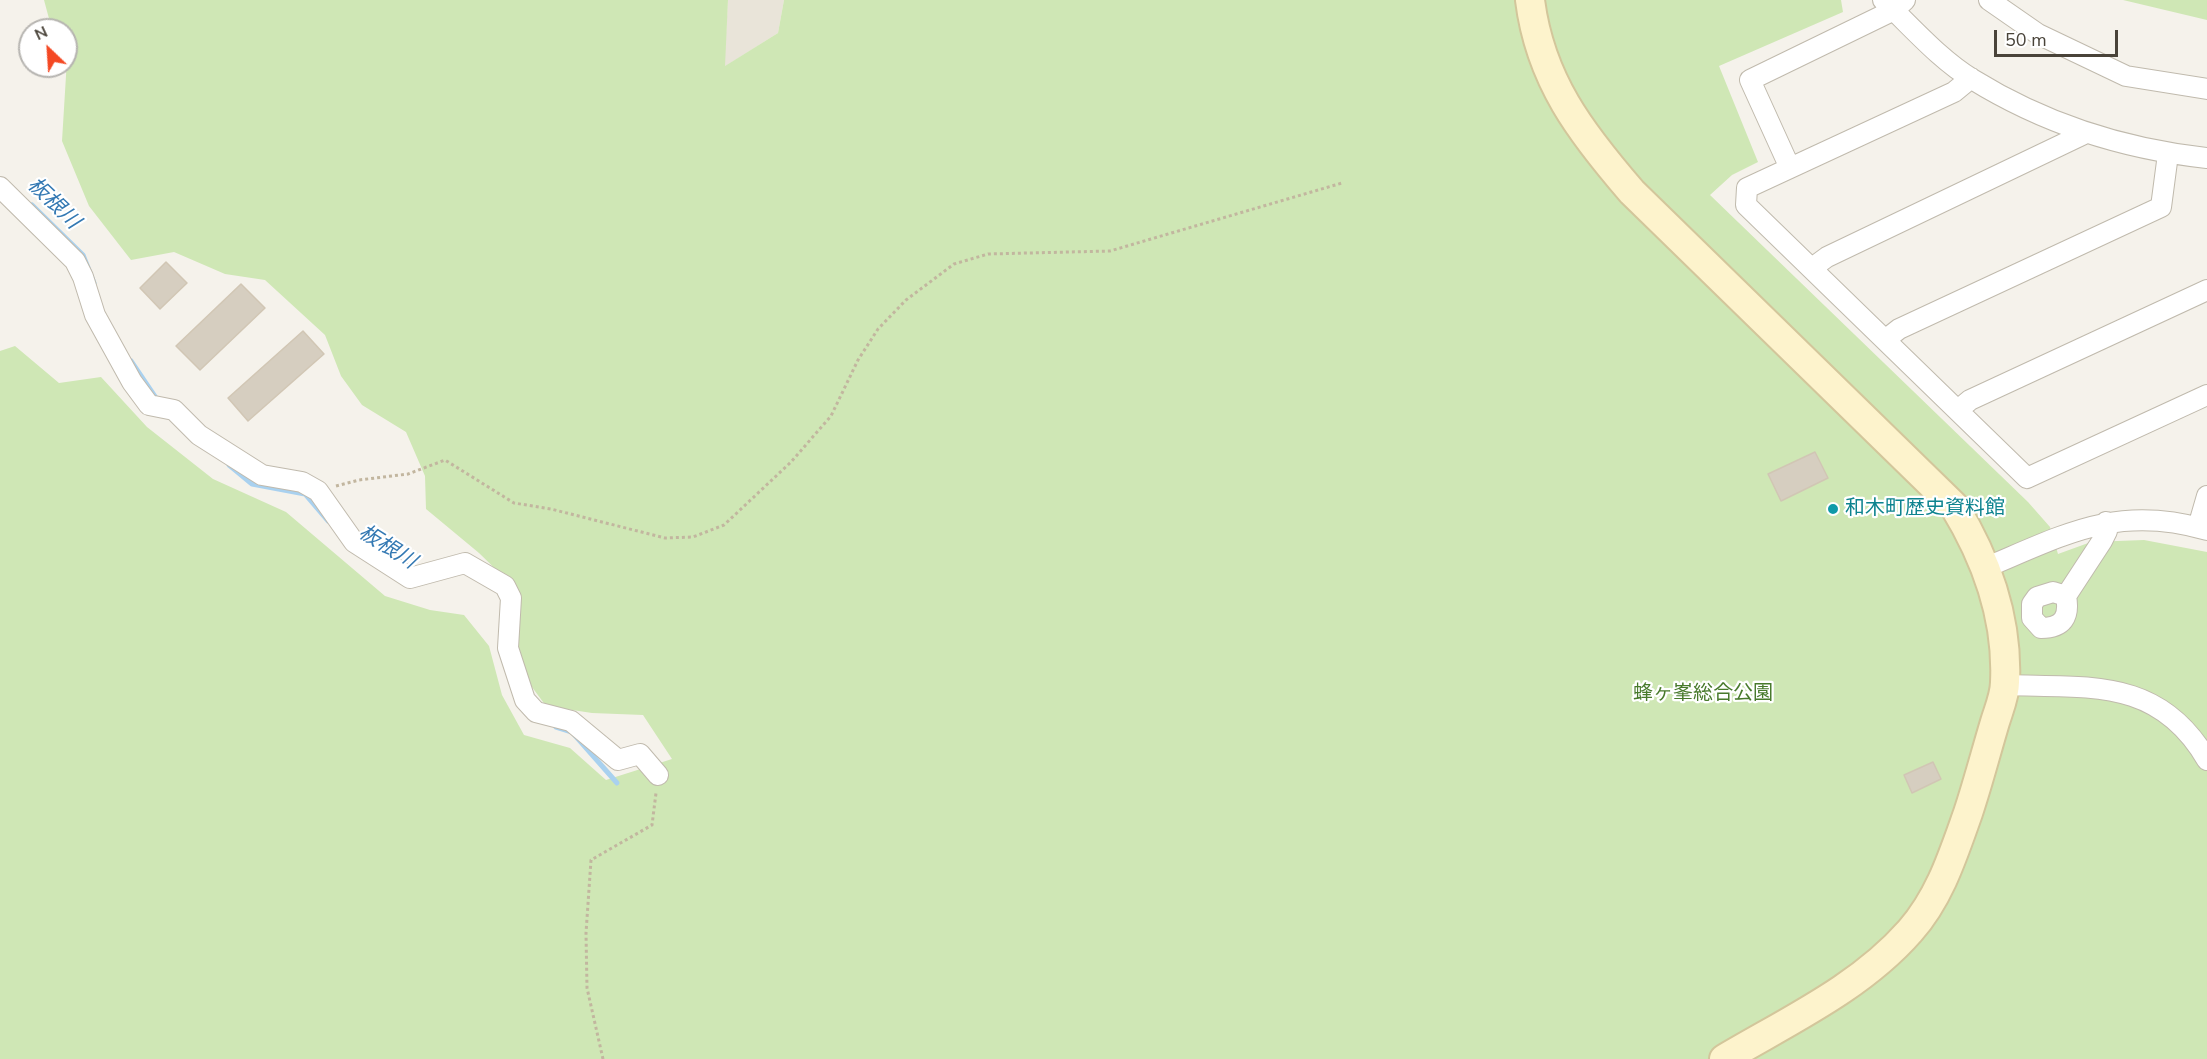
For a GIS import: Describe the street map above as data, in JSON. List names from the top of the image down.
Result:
{
  "water": ["板根川"],
  "parks": ["蜂ヶ峯総合公園"],
  "places": ["和木町歴史資料館"],
  "scale_bar": "50 m",
  "north": "top left"
}
